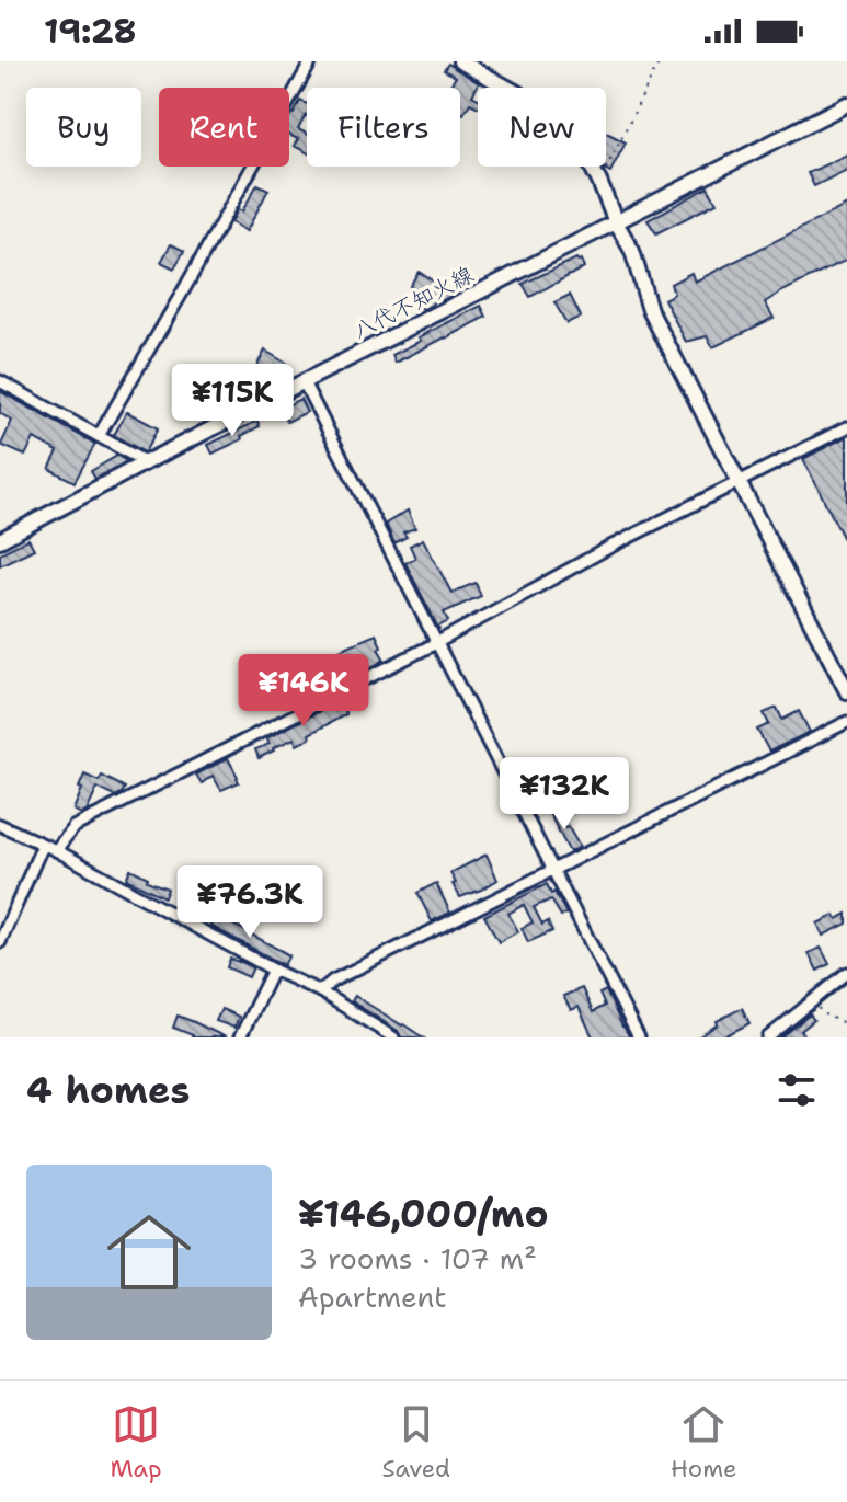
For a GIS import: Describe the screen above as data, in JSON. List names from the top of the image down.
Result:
{
  "streets": {
    "main road": ["八代不知火線"]
  },
  "page": {
    "status": "19:28",
    "chip": [
      "Buy",
      "Rent",
      "Filters",
      "New"
    ],
    "price": [
      "¥115K",
      "¥146K",
      "¥132K",
      "¥76.3K"
    ],
    "heading": "4 homes",
    "list": [
      {
        "name": "¥146,000/mo",
        "note": "3 rooms · 107 m² · Apartment"
      }
    ],
    "tabs": ["Map", "Saved", "Home"]
  }
}
